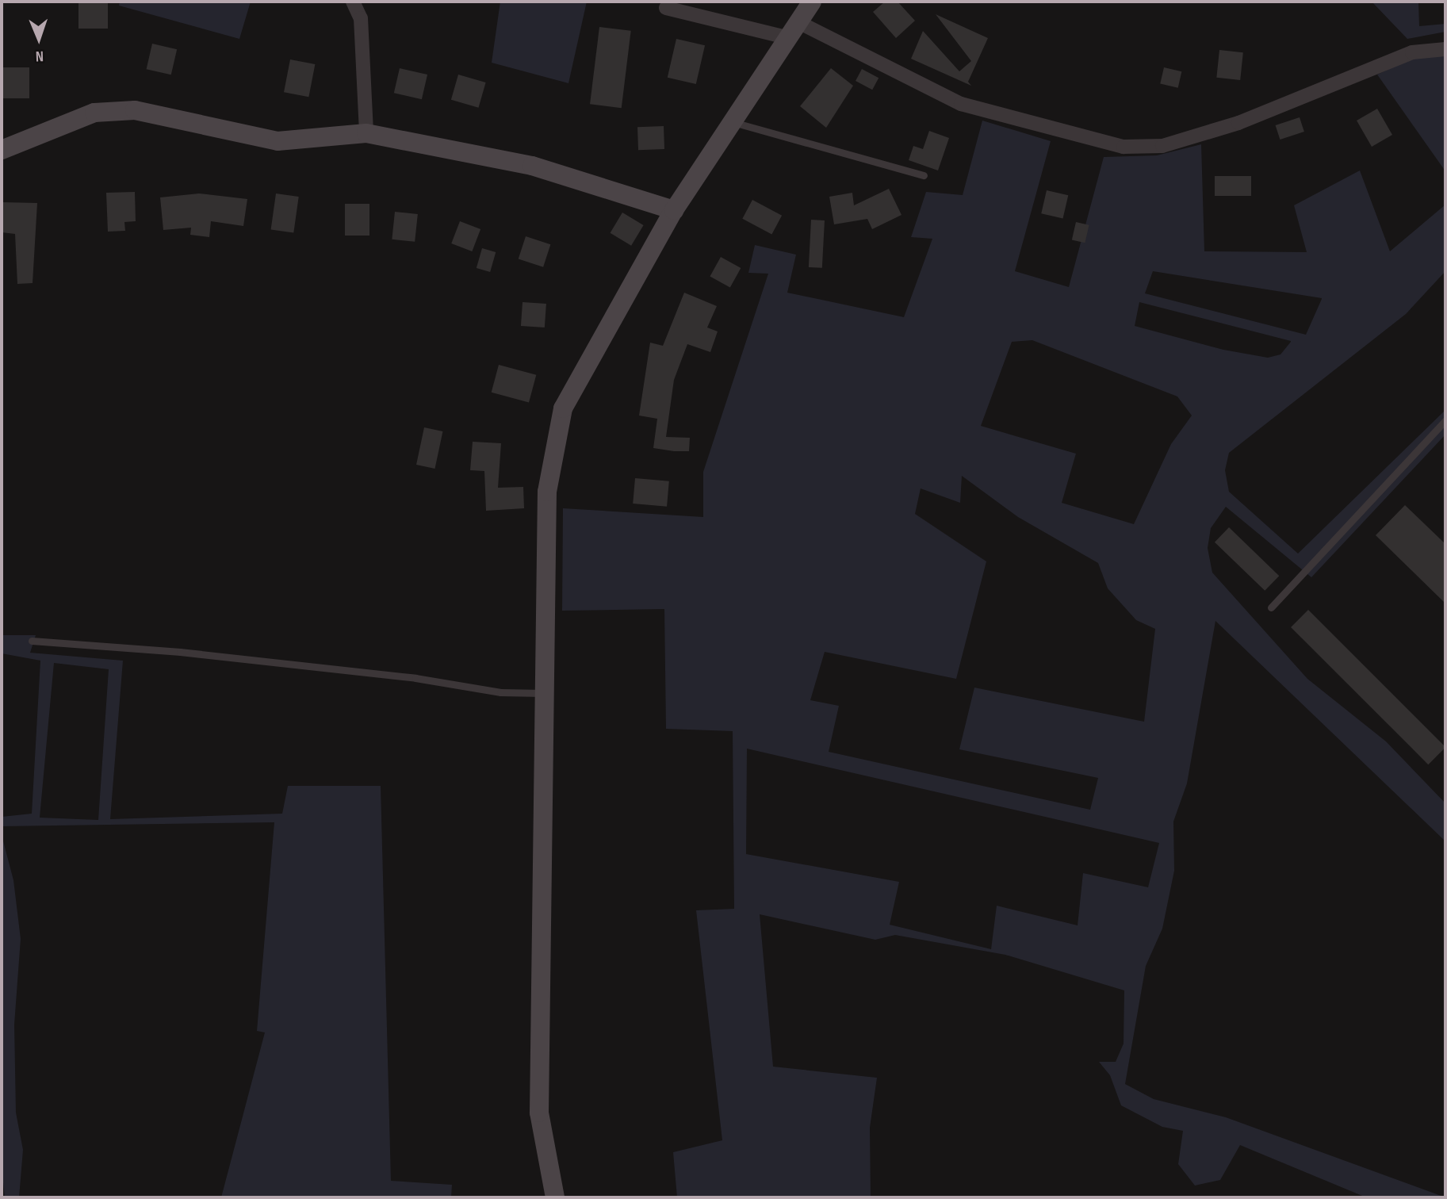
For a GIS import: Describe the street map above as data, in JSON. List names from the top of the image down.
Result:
{
  "north": "bottom"
}
